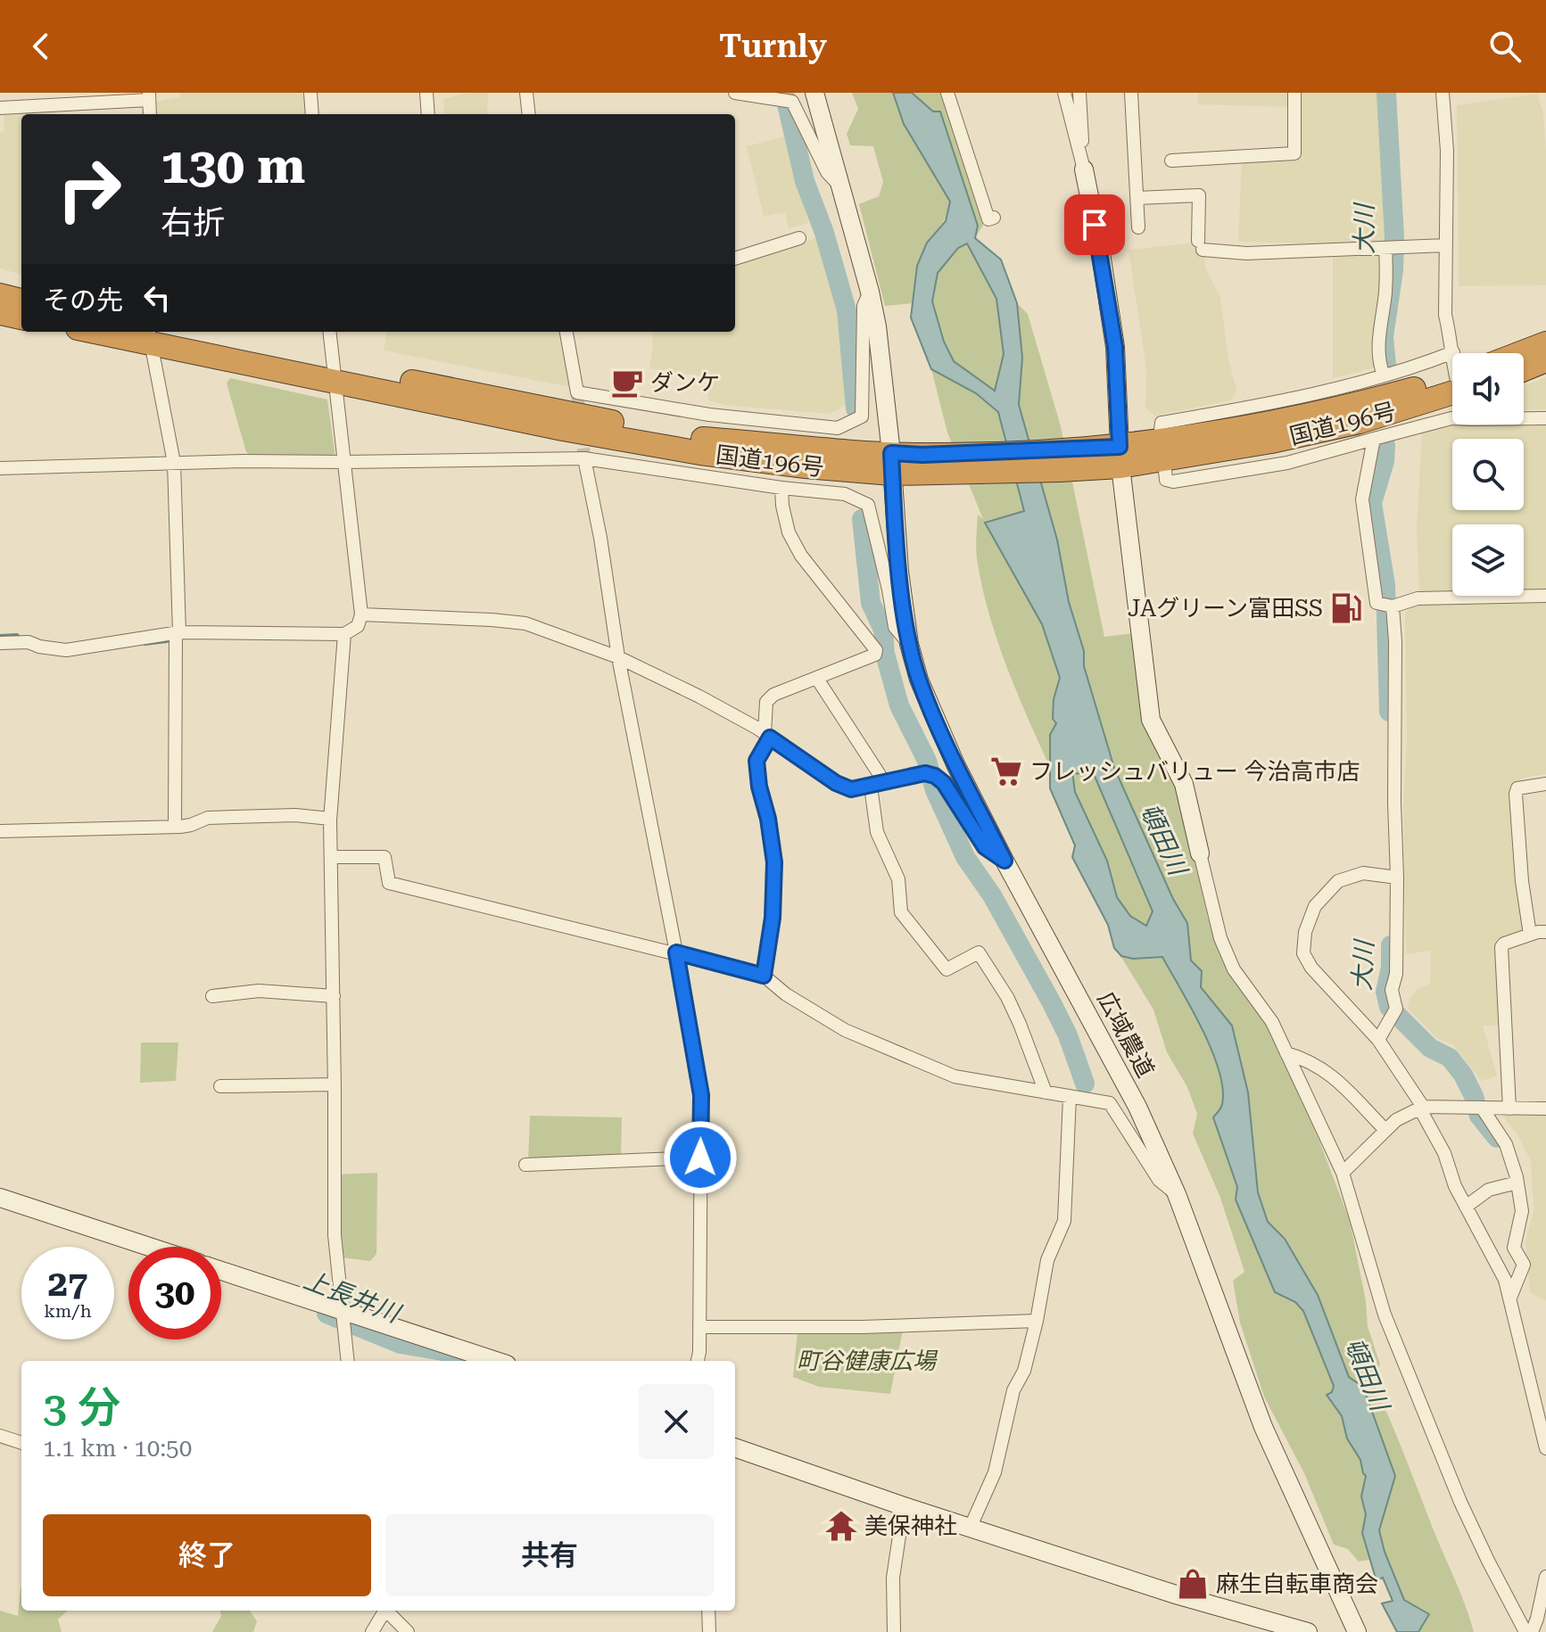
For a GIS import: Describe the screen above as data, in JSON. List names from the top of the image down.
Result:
{
  "streets": {
    "highway": ["国道196号"],
    "street": ["広域農道"]
  },
  "crossings": [
    ["国道196号", "広域農道"]
  ],
  "water": ["大川", "頓田川", "上長井川"],
  "parks": ["町谷健康広場"],
  "places": {
    "cafe": ["ダンケ"],
    "fuel station": ["JAグリーン富田SS"],
    "supermarket": ["フレッシュバリュー 今治高市店"],
    "temple": ["美保神社"],
    "shop": ["麻生自転車商会"]
  },
  "page": {
    "header": "Turnly",
    "turn": ["130 m", "右折"],
    "then": "その先",
    "speed": "27 km/h",
    "limit": "30",
    "heading": ["3 分", "1.1 km · 10:50"],
    "buttons": ["終了", "共有"]
  }
}
